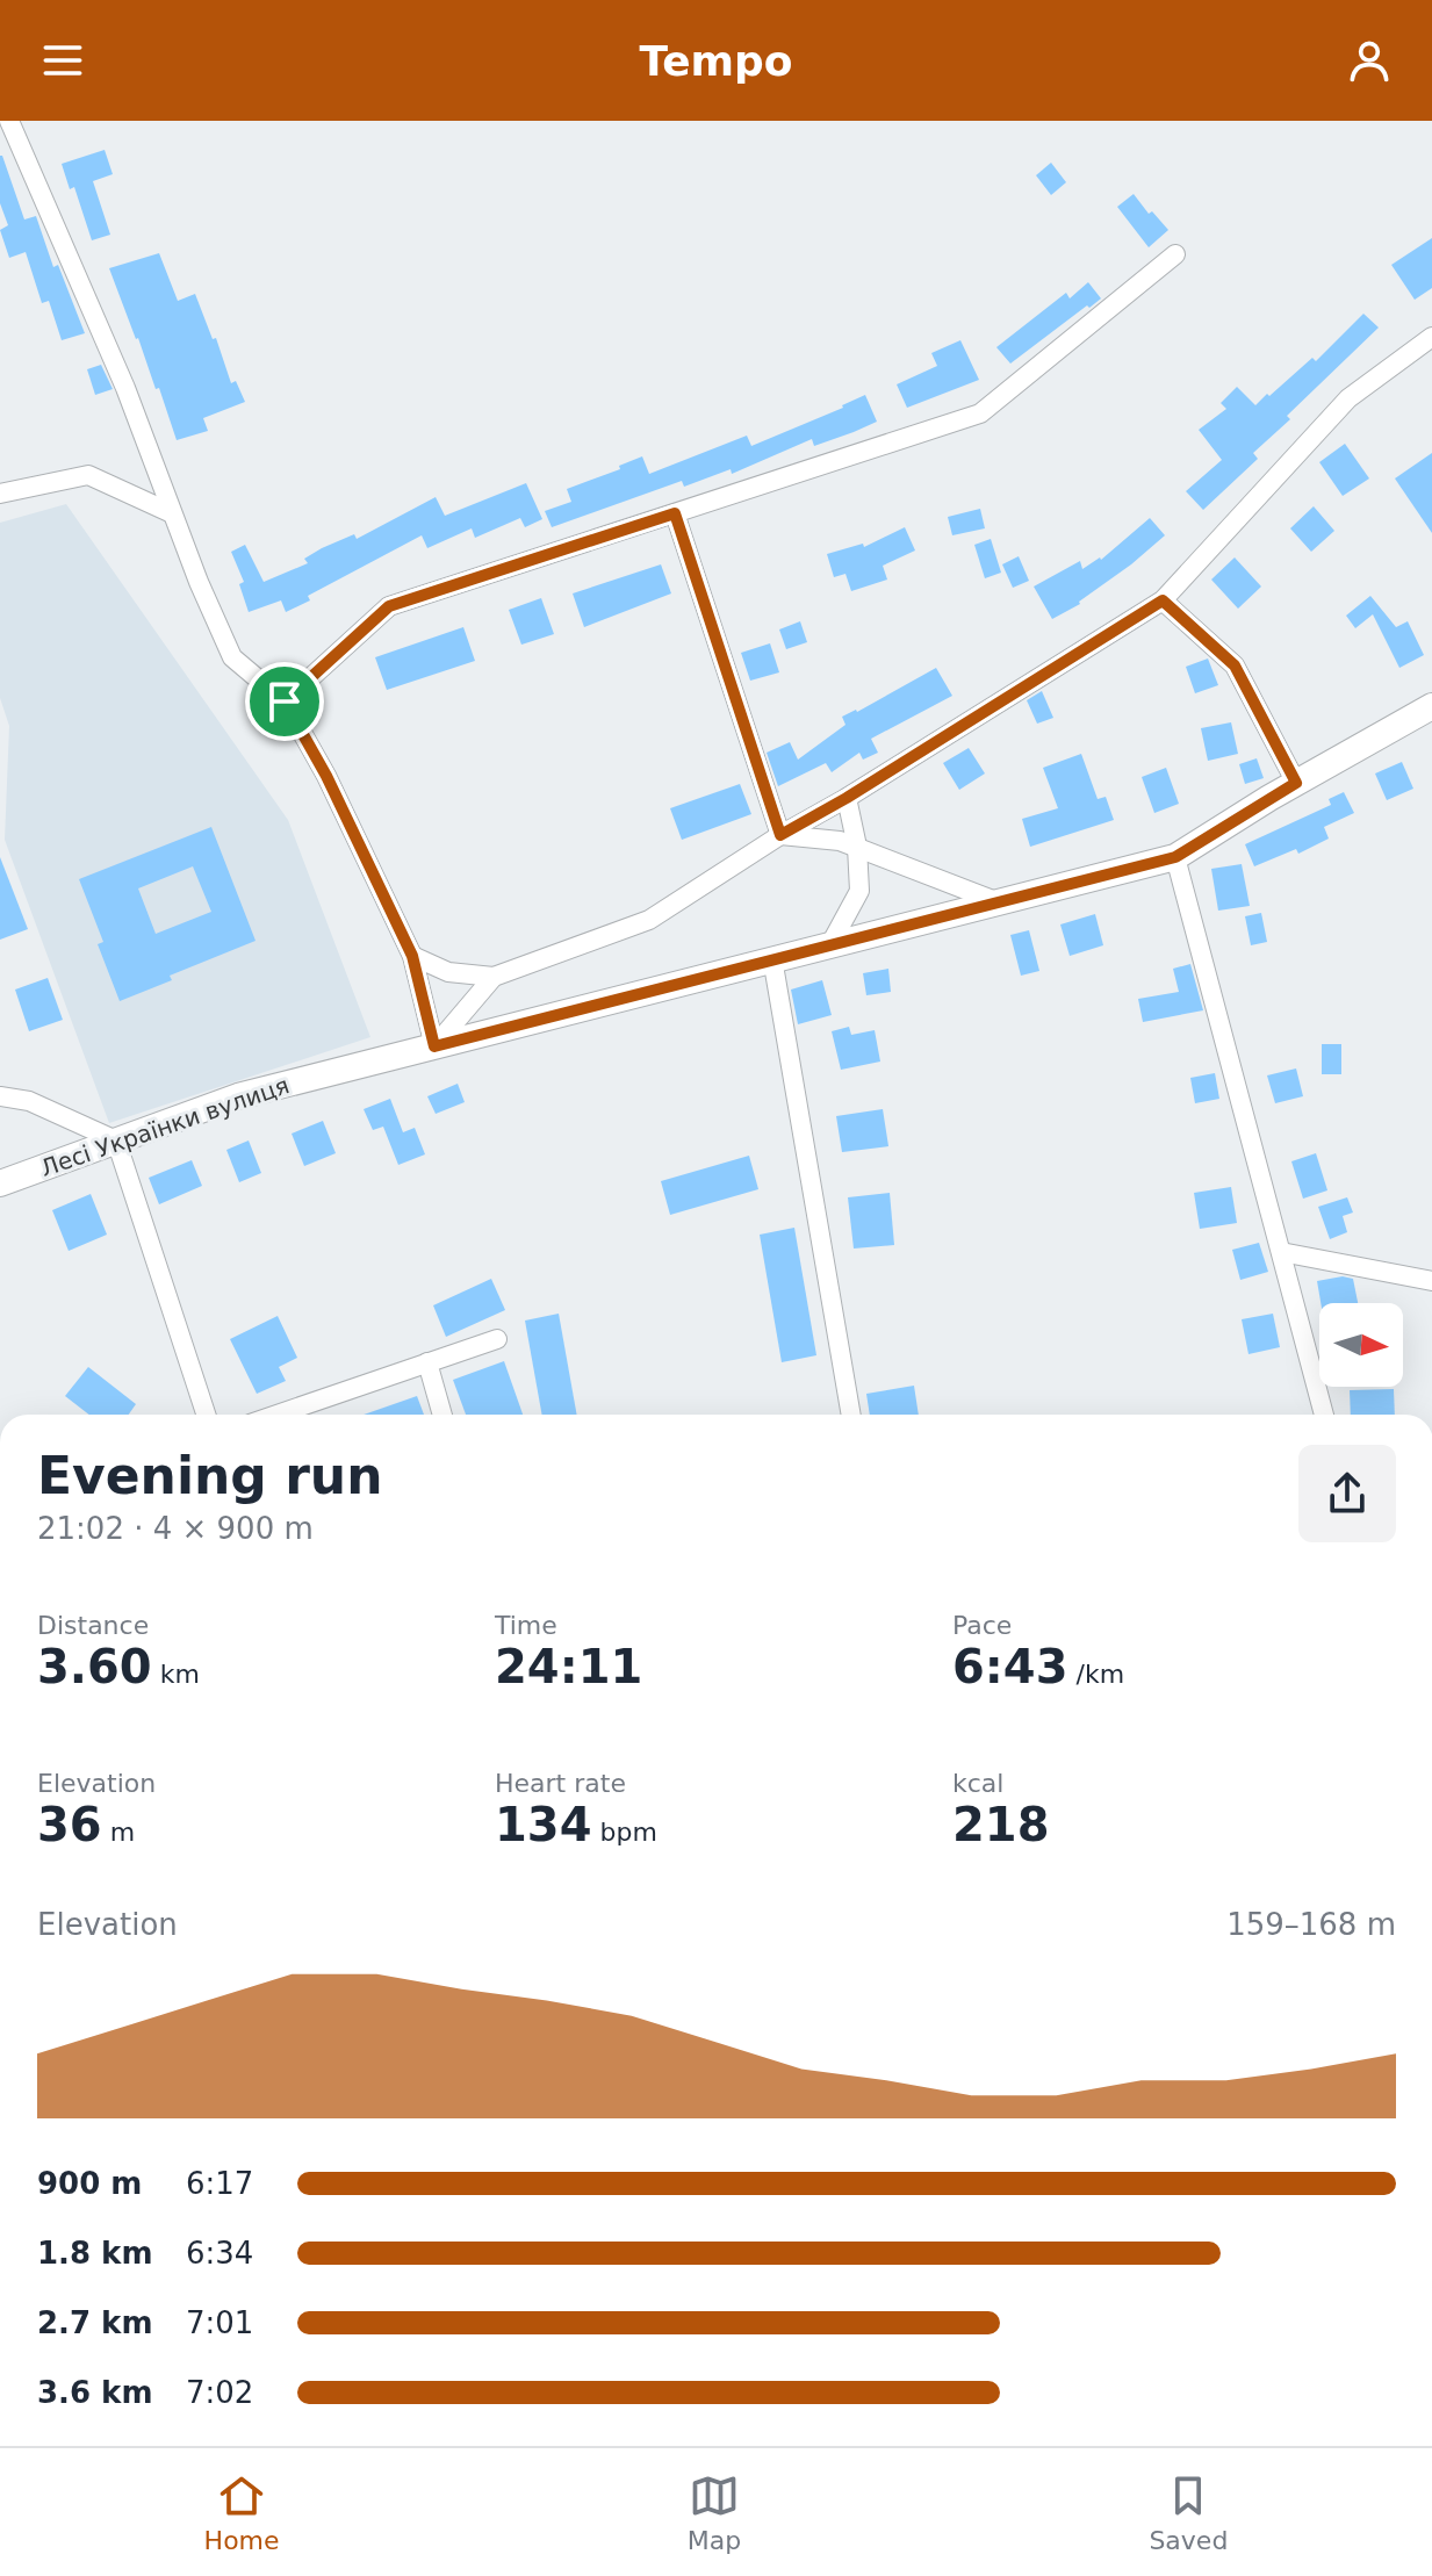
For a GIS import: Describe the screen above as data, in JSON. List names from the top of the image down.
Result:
{
  "streets": {
    "street": ["Лесі Українки вулиця"]
  },
  "north": "right",
  "page": {
    "header": "Tempo",
    "heading": ["Evening run", "21:02 · 4 × 900 m"],
    "stats": [
      ["Distance", "3.60 km"],
      ["Time", "24:11"],
      ["Pace", "6:43 /km"],
      ["Elevation", "36 m"],
      ["Heart rate", "134 bpm"],
      ["kcal", "218"]
    ],
    "chart": ["Elevation", "159–168 m"],
    "list": [
      {
        "name": "900 m",
        "note": "6:17"
      },
      {
        "name": "1.8 km",
        "note": "6:34"
      },
      {
        "name": "2.7 km",
        "note": "7:01"
      },
      {
        "name": "3.6 km",
        "note": "7:02"
      }
    ],
    "tabs": ["Home", "Map", "Saved"]
  }
}
